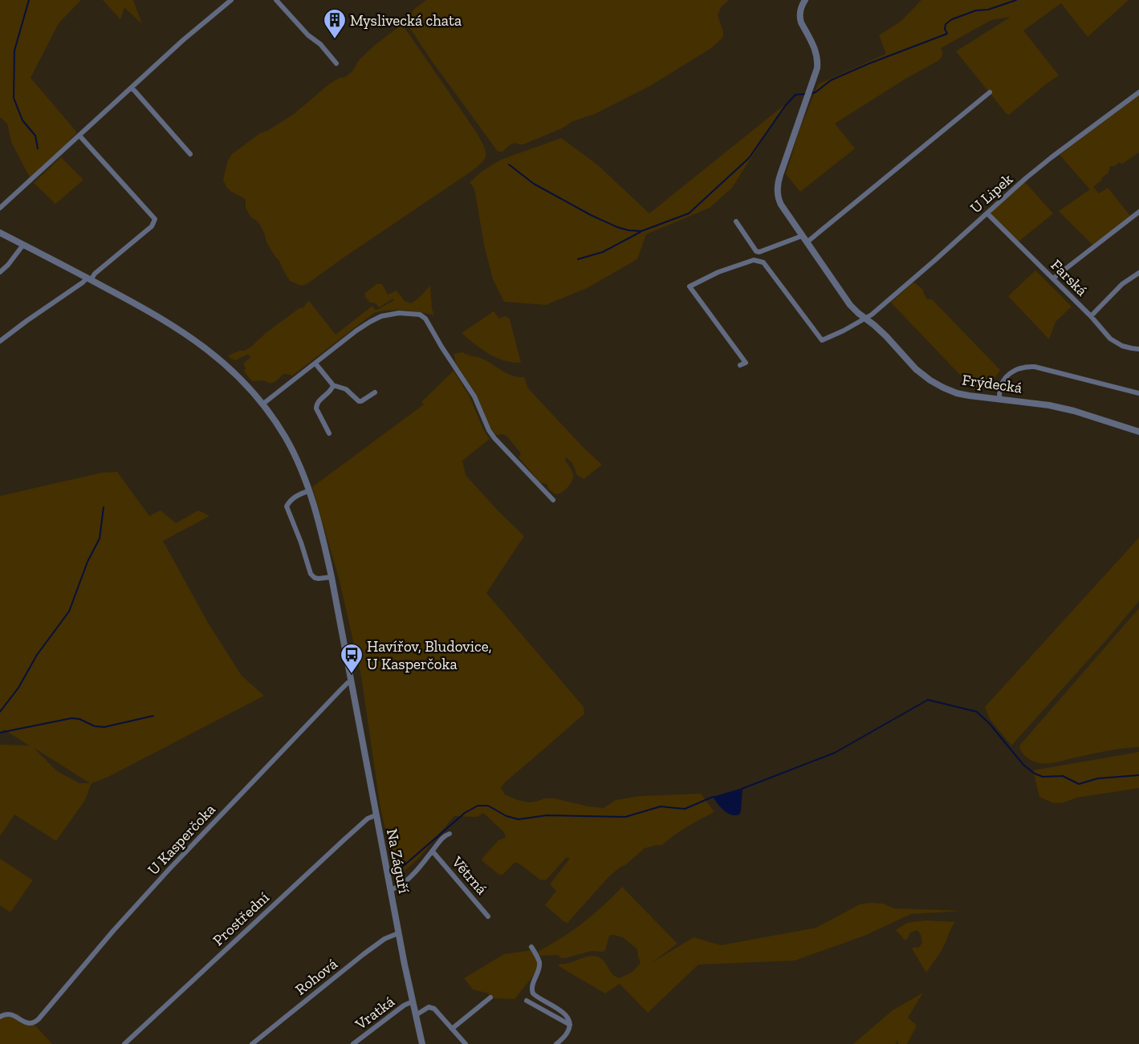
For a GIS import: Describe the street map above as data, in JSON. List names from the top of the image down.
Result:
{
  "streets": {
    "street": [
      "U Lipek",
      "Farská",
      "Frýdecká",
      "U Kasperčoka",
      "Na Záguří",
      "Větrná",
      "Prostřední",
      "Rohová",
      "Vratká"
    ]
  },
  "crossings": [
    ["U Lipek", "Farská"],
    ["U Lipek", "Frýdecká"],
    ["U Kasperčoka", "Na Záguří"],
    ["Na Záguří", "Větrná"],
    ["Na Záguří", "Prostřední"],
    ["Na Záguří", "Rohová"],
    ["Na Záguří", "Vratká"]
  ],
  "places": {
    "building": ["Myslivecká chata"],
    "bus stop": ["Havířov, Bludovice, U Kasperčoka"]
  }
}
